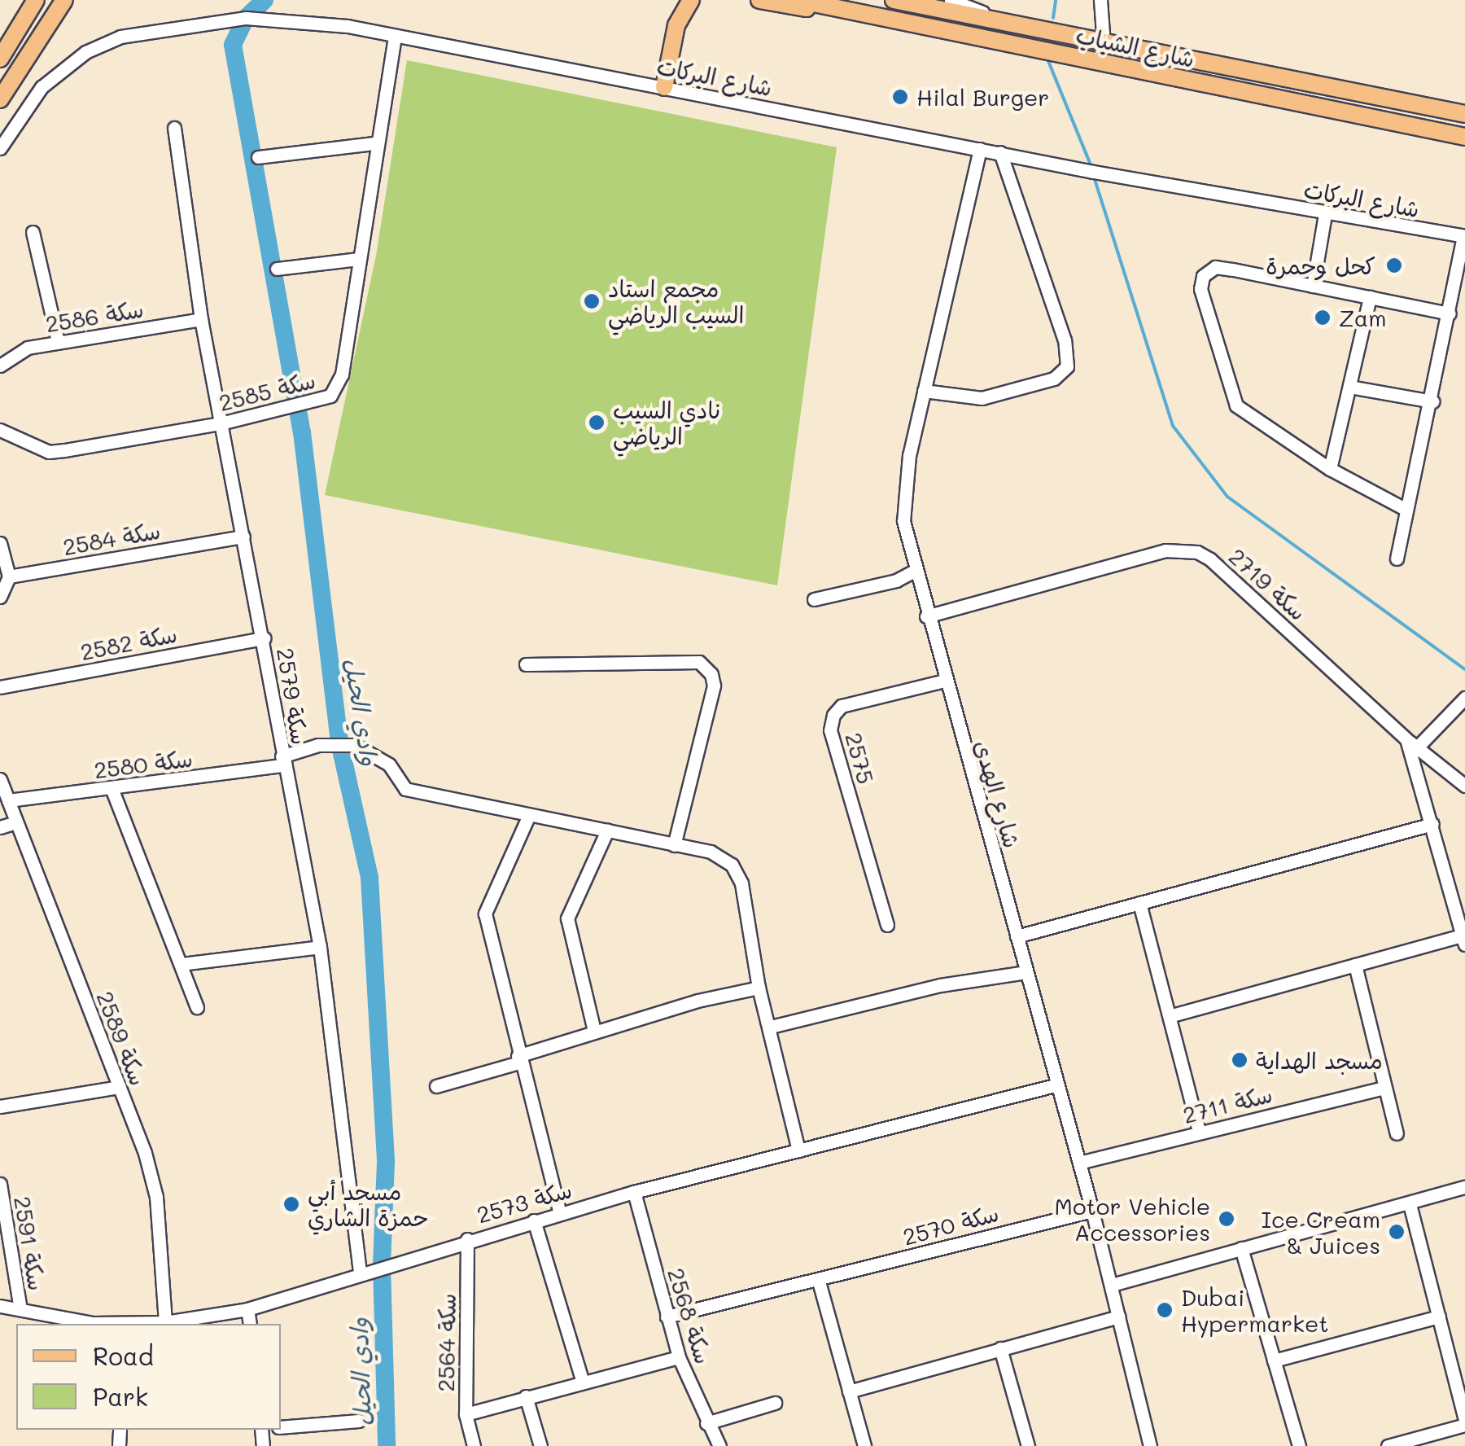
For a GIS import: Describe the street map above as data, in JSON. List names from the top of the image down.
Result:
{
  "streets": {
    "main road": ["شارع الشباب"],
    "street": [
      "شارع البركات",
      "سكة 2586",
      "سكة 2585",
      "سكة 2584",
      "سكة 2719",
      "سكة 2582",
      "سكة 2579",
      "2575",
      "سكة 2580",
      "شارع الهدى",
      "سكة 2589",
      "سكة 2711",
      "سكة 2573",
      "سكة 2570",
      "سكة 2591",
      "سكة 2568",
      "سكة 2564"
    ]
  },
  "crossings": [
    ["شارع البركات", "سكة 2585"],
    ["شارع البركات", "شارع الهدى"],
    ["سكة 2586", "سكة 2579"],
    ["سكة 2585", "سكة 2579"],
    ["سكة 2584", "سكة 2579"],
    ["سكة 2719", "شارع الهدى"],
    ["سكة 2582", "سكة 2579"],
    ["سكة 2579", "سكة 2580"],
    ["سكة 2579", "سكة 2573"],
    ["2575", "شارع الهدى"],
    ["سكة 2580", "سكة 2589"],
    ["سكة 2580", "سكة 2573"],
    ["شارع الهدى", "سكة 2711"],
    ["شارع الهدى", "سكة 2573"],
    ["شارع الهدى", "سكة 2570"],
    ["سكة 2589", "سكة 2573"],
    ["سكة 2573", "سكة 2591"],
    ["سكة 2573", "سكة 2568"],
    ["سكة 2573", "سكة 2564"],
    ["سكة 2570", "سكة 2568"]
  ],
  "water": ["وادي الحيل"],
  "places": [
    "Hilal Burger",
    "كحل وحمرة",
    "مجمع استاد السيب الرياضي",
    "Zam",
    "نادي السيب الرياضي",
    "مسجد الهداية",
    "مسجد أبي حمزة الشاري",
    "Motor Vehicle Accessories",
    "Ice Cream & Juices",
    "Dubai Hypermarket"
  ],
  "legend": ["Road", "Park"]
}
